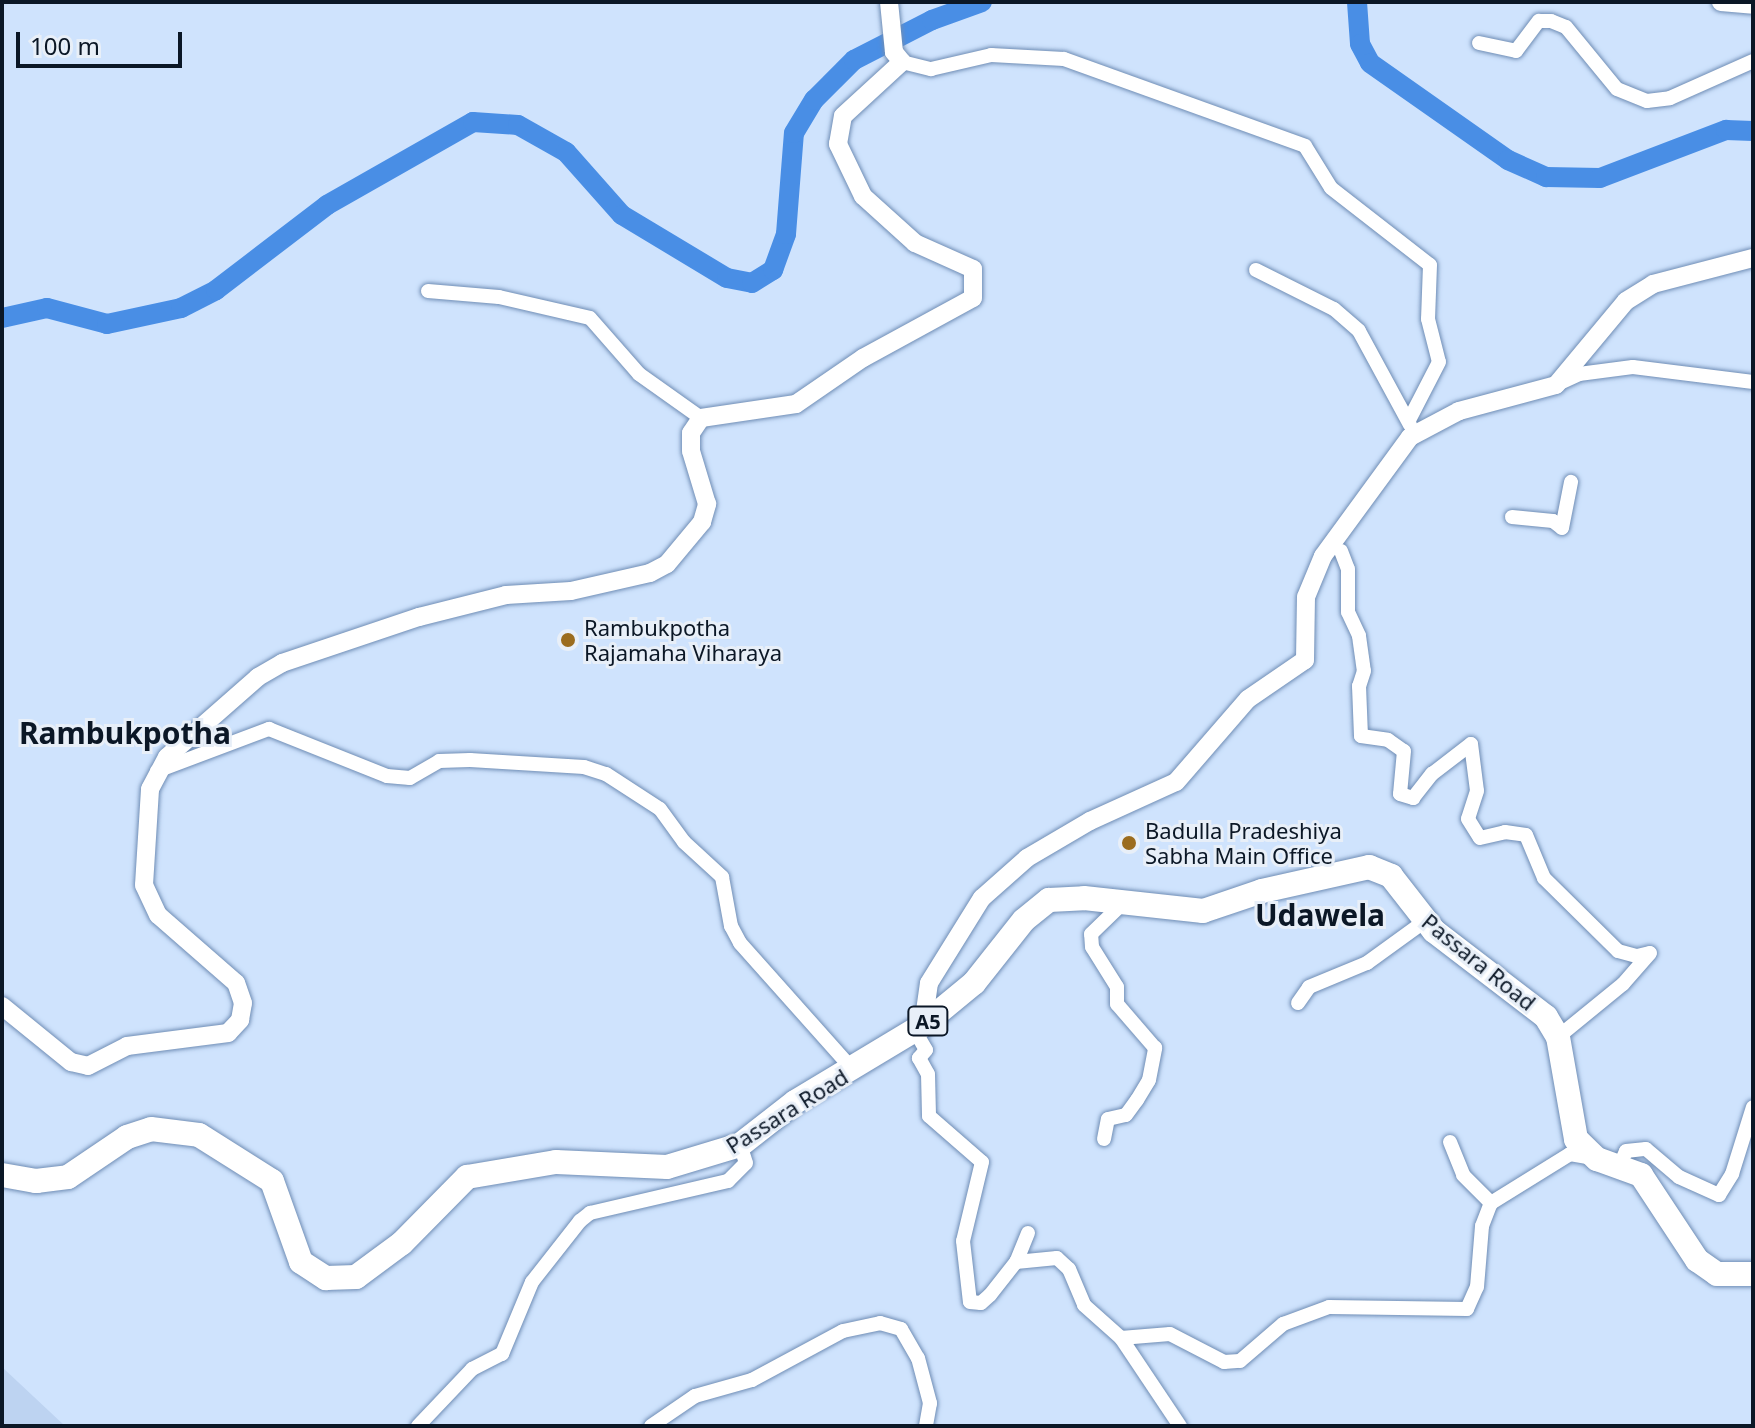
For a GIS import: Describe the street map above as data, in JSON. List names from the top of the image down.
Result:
{
  "streets": {
    "highway": ["Passara Road", "A5"]
  },
  "districts": ["Rambukpotha", "Udawela"],
  "places": ["Rambukpotha Rajamaha Viharaya", "Badulla Pradeshiya Sabha Main Office"],
  "scale_bar": "100 m"
}
